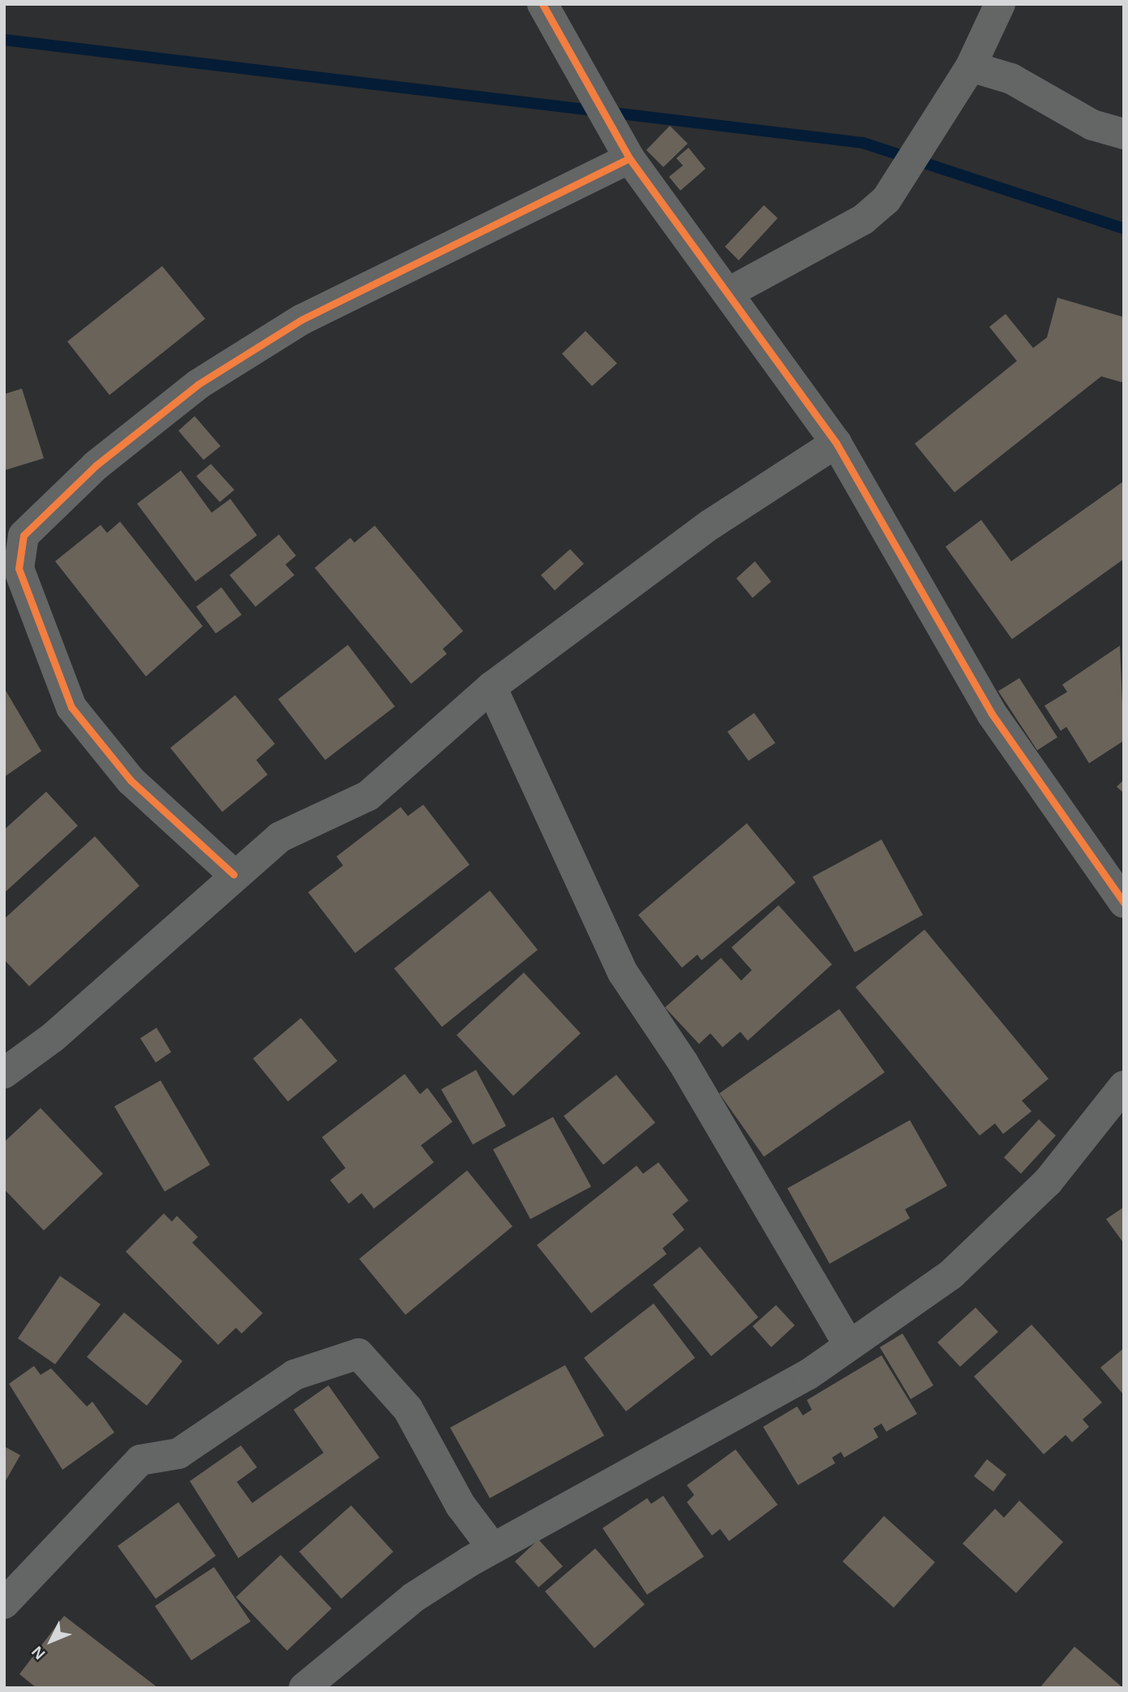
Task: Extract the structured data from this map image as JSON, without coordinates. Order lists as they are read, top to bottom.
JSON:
{
  "north": "bottom left"
}
